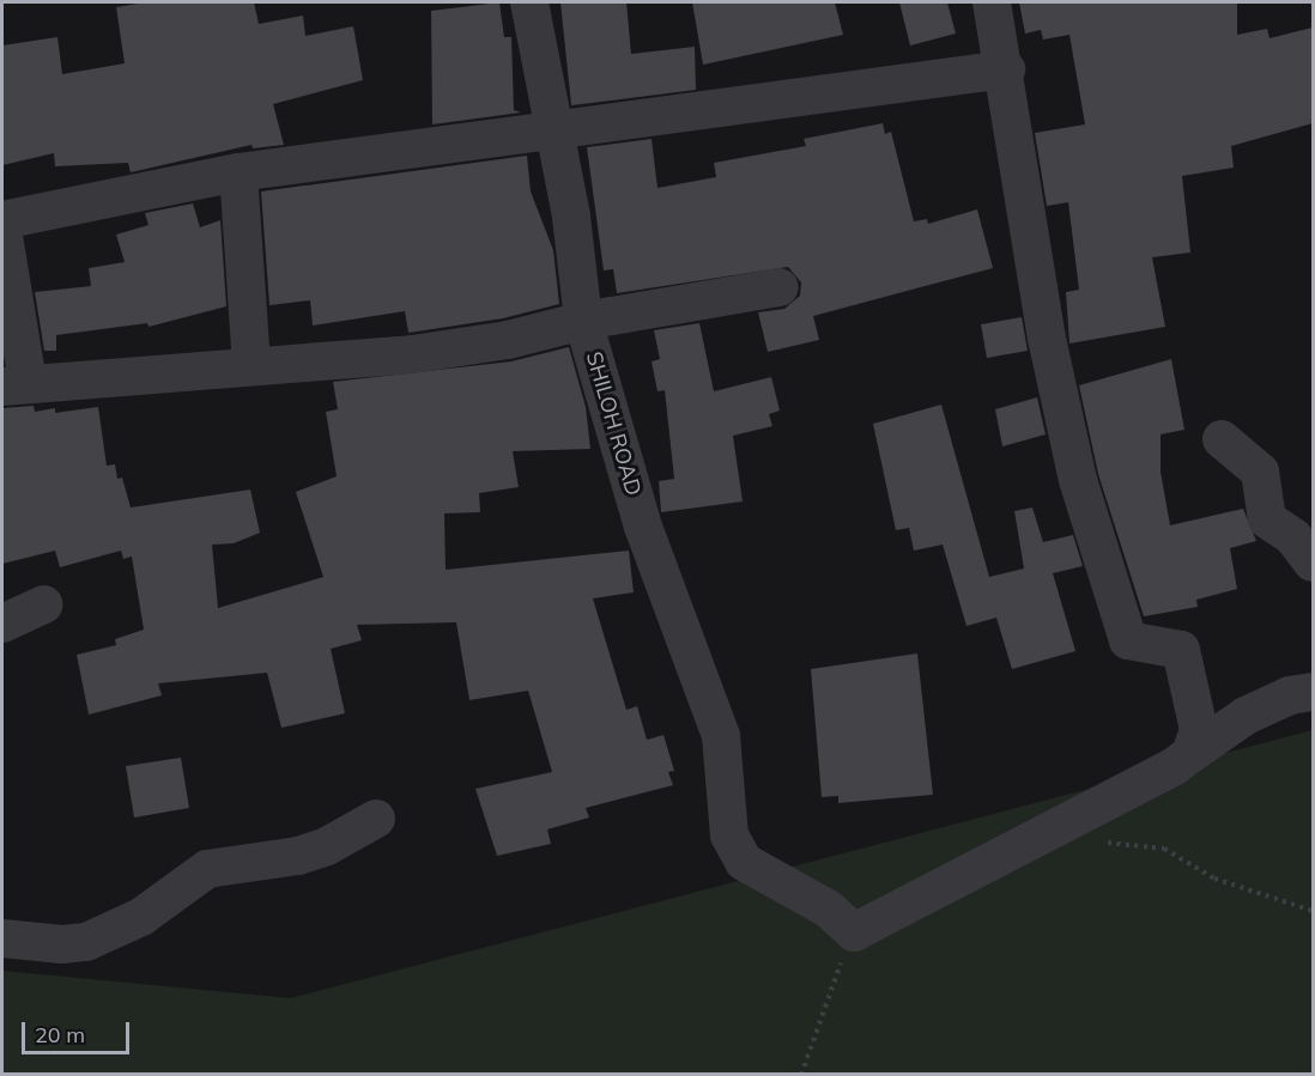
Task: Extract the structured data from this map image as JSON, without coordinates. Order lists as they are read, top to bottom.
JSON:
{
  "streets": {
    "street": ["SHILOH ROAD"]
  },
  "scale_bar": "20 m"
}
